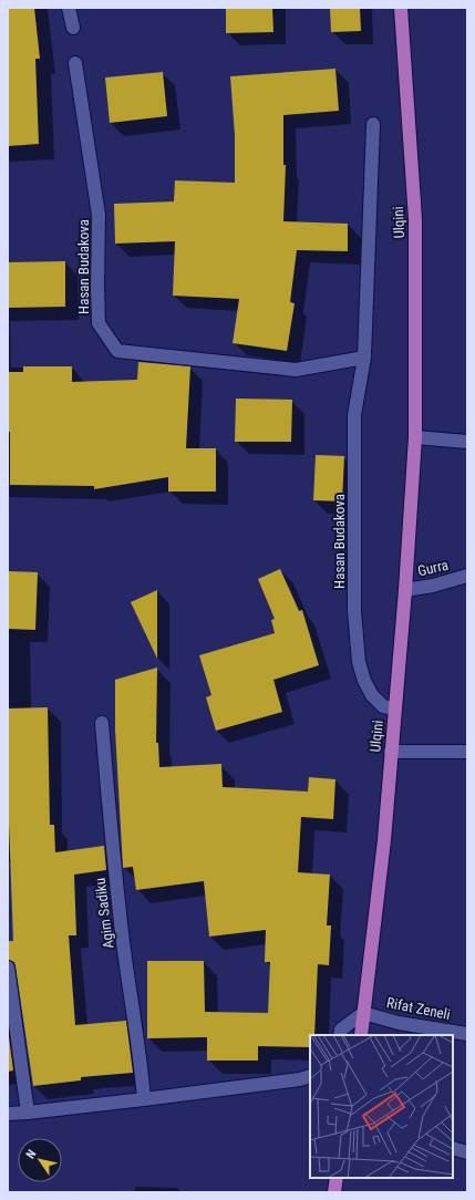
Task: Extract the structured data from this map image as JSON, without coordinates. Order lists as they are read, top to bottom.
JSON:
{
  "streets": {
    "main road": ["Ulqini"],
    "street": [
      "Hasan Budakova",
      "Gurra",
      "Agim Sadiku",
      "Rifat Zeneli"
    ]
  },
  "crossings": [
    ["Ulqini", "Hasan Budakova"],
    ["Ulqini", "Gurra"],
    ["Ulqini", "Rifat Zeneli"]
  ],
  "north": "top left"
}
